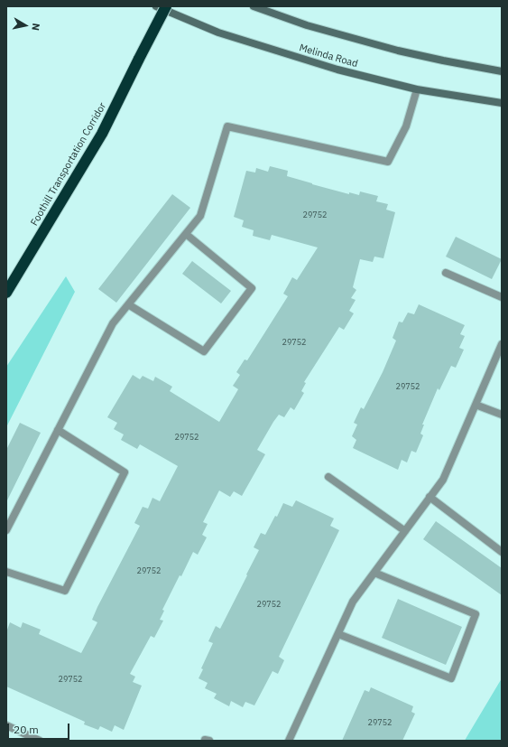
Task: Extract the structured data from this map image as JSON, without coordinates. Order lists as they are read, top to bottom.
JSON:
{
  "streets": {
    "highway": ["Foothill Transportation Corridor"],
    "main road": ["Melinda Road"]
  },
  "house_numbers": [
    "29752",
    "29752",
    "29752",
    "29752",
    "29752",
    "29752",
    "29752",
    "29752"
  ],
  "scale_bar": "20 m",
  "north": "right"
}
